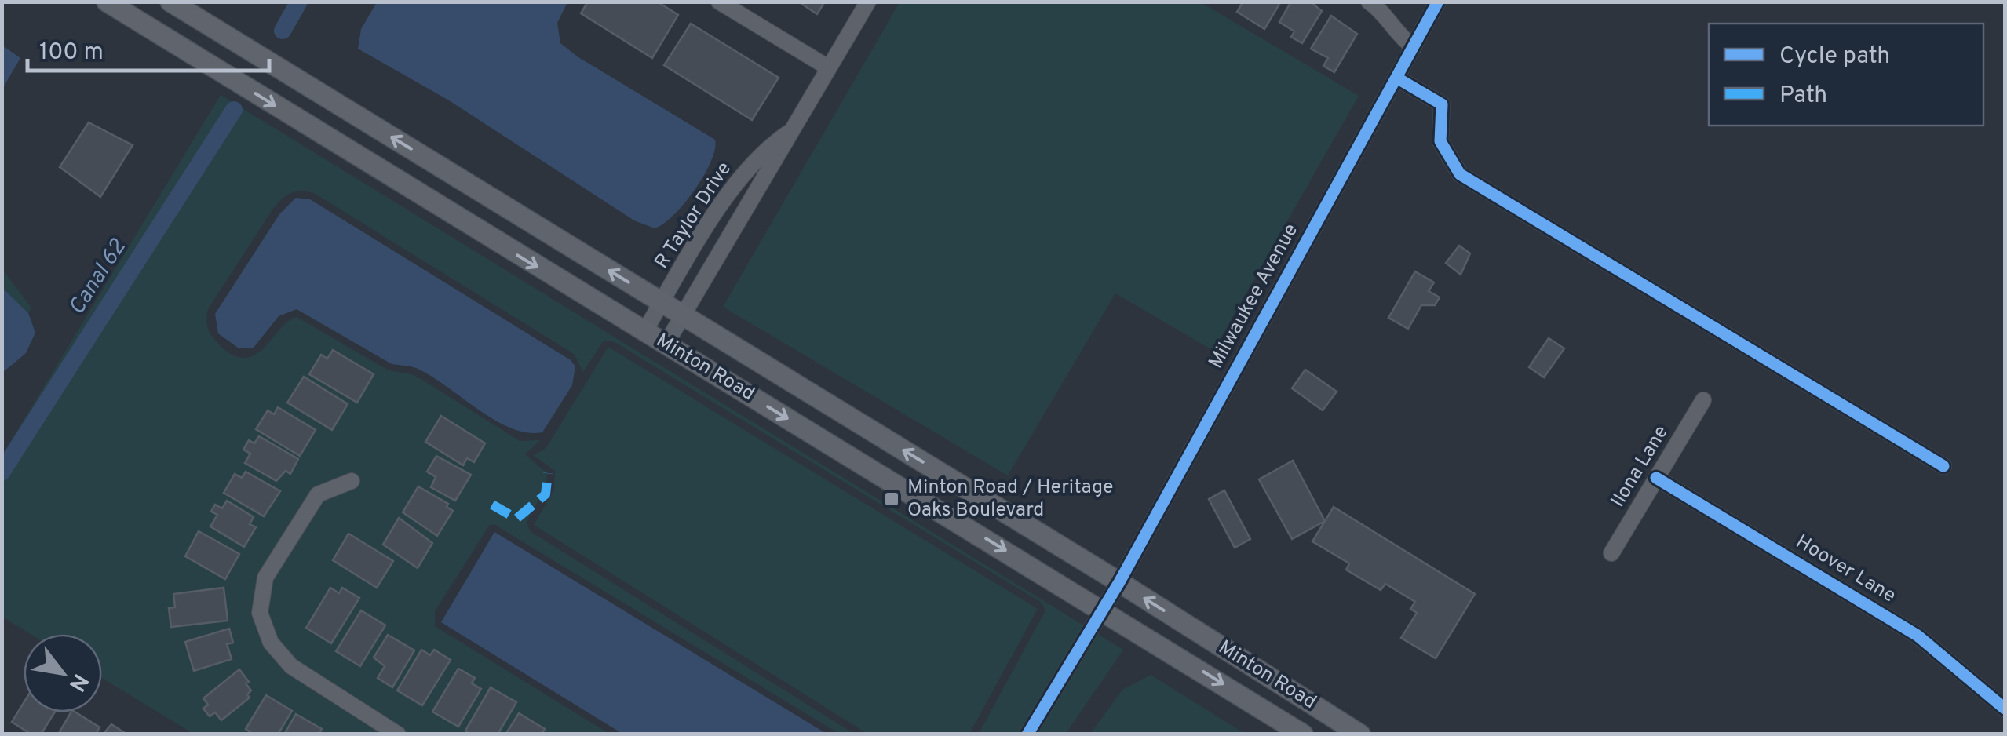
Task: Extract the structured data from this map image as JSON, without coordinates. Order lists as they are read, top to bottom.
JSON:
{
  "streets": {
    "main road": ["Minton Road"],
    "street": [
      "R Taylor Drive",
      "Milwaukee Avenue",
      "Ilona Lane",
      "Hoover Lane"
    ]
  },
  "crossings": [
    ["R Taylor Drive", "Minton Road"],
    ["Milwaukee Avenue", "Minton Road"],
    ["Ilona Lane", "Hoover Lane"]
  ],
  "water": ["Canal 62"],
  "places": {
    "transit": ["Minton Road / Heritage Oaks Boulevard"]
  },
  "legend": ["Cycle path", "Path"],
  "scale_bar": "100 m",
  "north": "bottom right"
}
